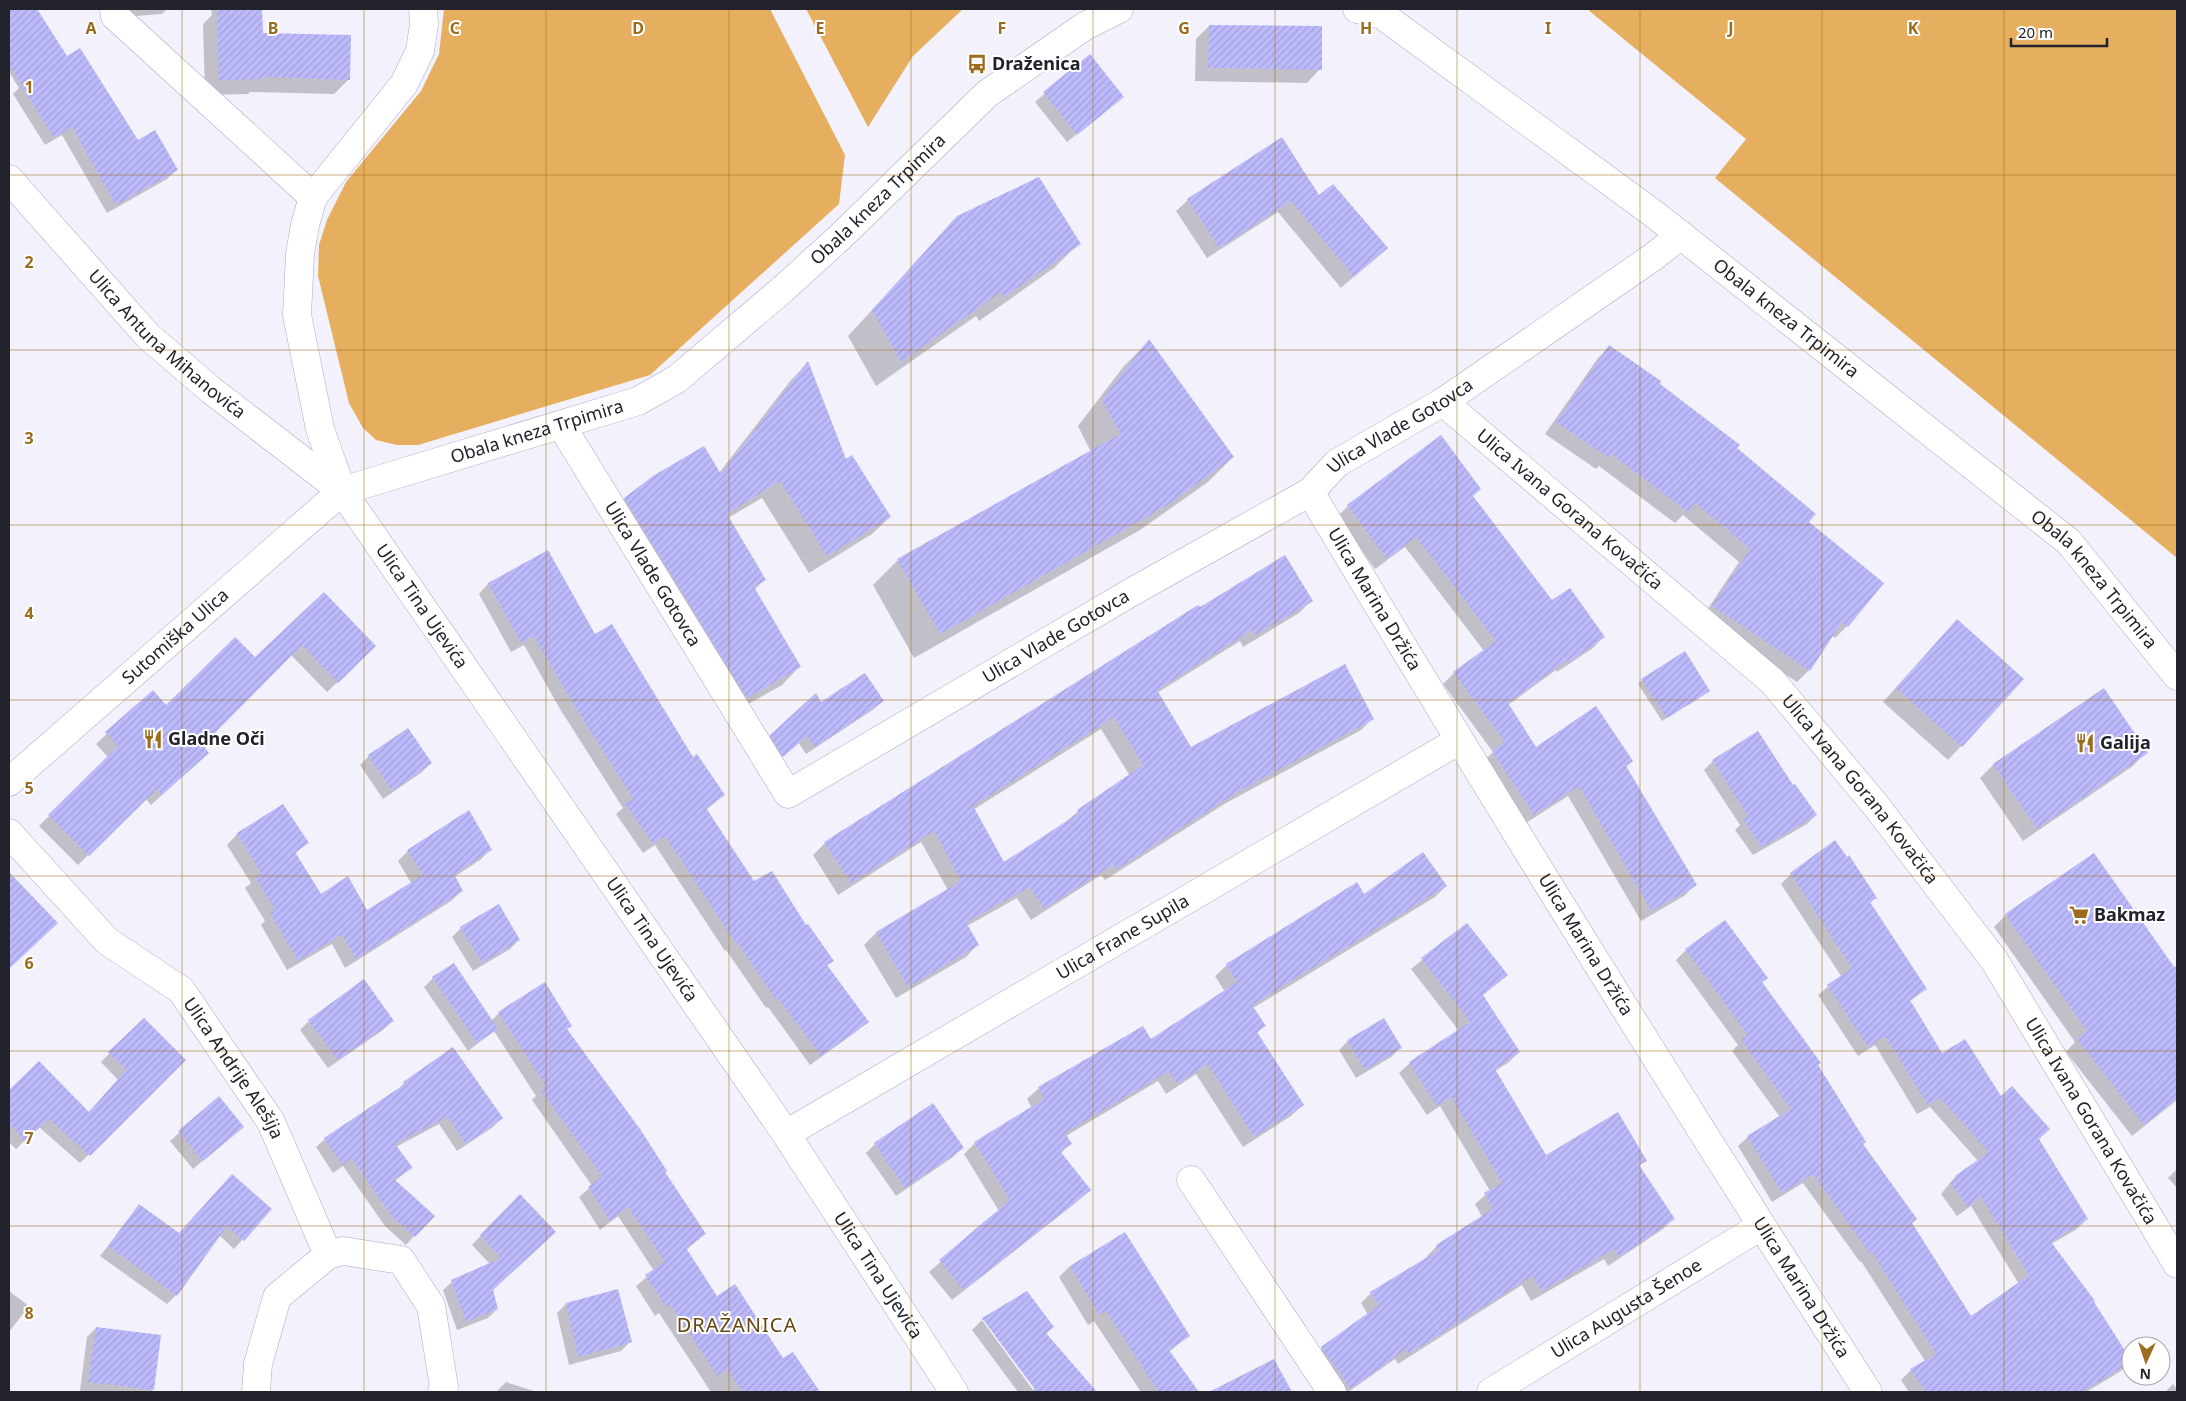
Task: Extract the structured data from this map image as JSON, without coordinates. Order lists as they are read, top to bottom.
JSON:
{
  "streets": {
    "street": [
      "Obala kneza Trpimira",
      "Ulica Antuna Mihanovića",
      "Ulica Vlade Gotovca",
      "Ulica Ivana Gorana Kovačića",
      "Ulica Marina Držića",
      "Ulica Tina Ujevića",
      "Sutomiška Ulica",
      "Ulica Frane Supila",
      "Ulica Andrije Alešija",
      "Ulica Augusta Šenoe"
    ]
  },
  "crossings": [
    ["Obala kneza Trpimira", "Ulica Antuna Mihanovića"],
    ["Obala kneza Trpimira", "Ulica Vlade Gotovca"],
    ["Obala kneza Trpimira", "Ulica Tina Ujevića"],
    ["Obala kneza Trpimira", "Sutomiška Ulica"],
    ["Ulica Antuna Mihanovića", "Ulica Tina Ujevića"],
    ["Ulica Antuna Mihanovića", "Sutomiška Ulica"],
    ["Ulica Vlade Gotovca", "Ulica Ivana Gorana Kovačića"],
    ["Ulica Vlade Gotovca", "Ulica Marina Držića"],
    ["Ulica Marina Držića", "Ulica Frane Supila"],
    ["Ulica Marina Držića", "Ulica Augusta Šenoe"],
    ["Ulica Tina Ujevića", "Sutomiška Ulica"],
    ["Ulica Tina Ujevića", "Ulica Frane Supila"]
  ],
  "districts": ["DRAŽANICA"],
  "places": {
    "bus stop": ["Draženica"],
    "restaurant": ["Gladne Oči", "Galija"],
    "supermarket": ["Bakmaz"]
  },
  "scale_bar": "20 m",
  "north": "bottom",
  "grid": {
    "columns": [
      "A",
      "B",
      "C",
      "D",
      "E",
      "F",
      "G",
      "H",
      "I",
      "J",
      "K"
    ],
    "rows": [
      "1",
      "2",
      "3",
      "4",
      "5",
      "6",
      "7",
      "8"
    ]
  }
}
